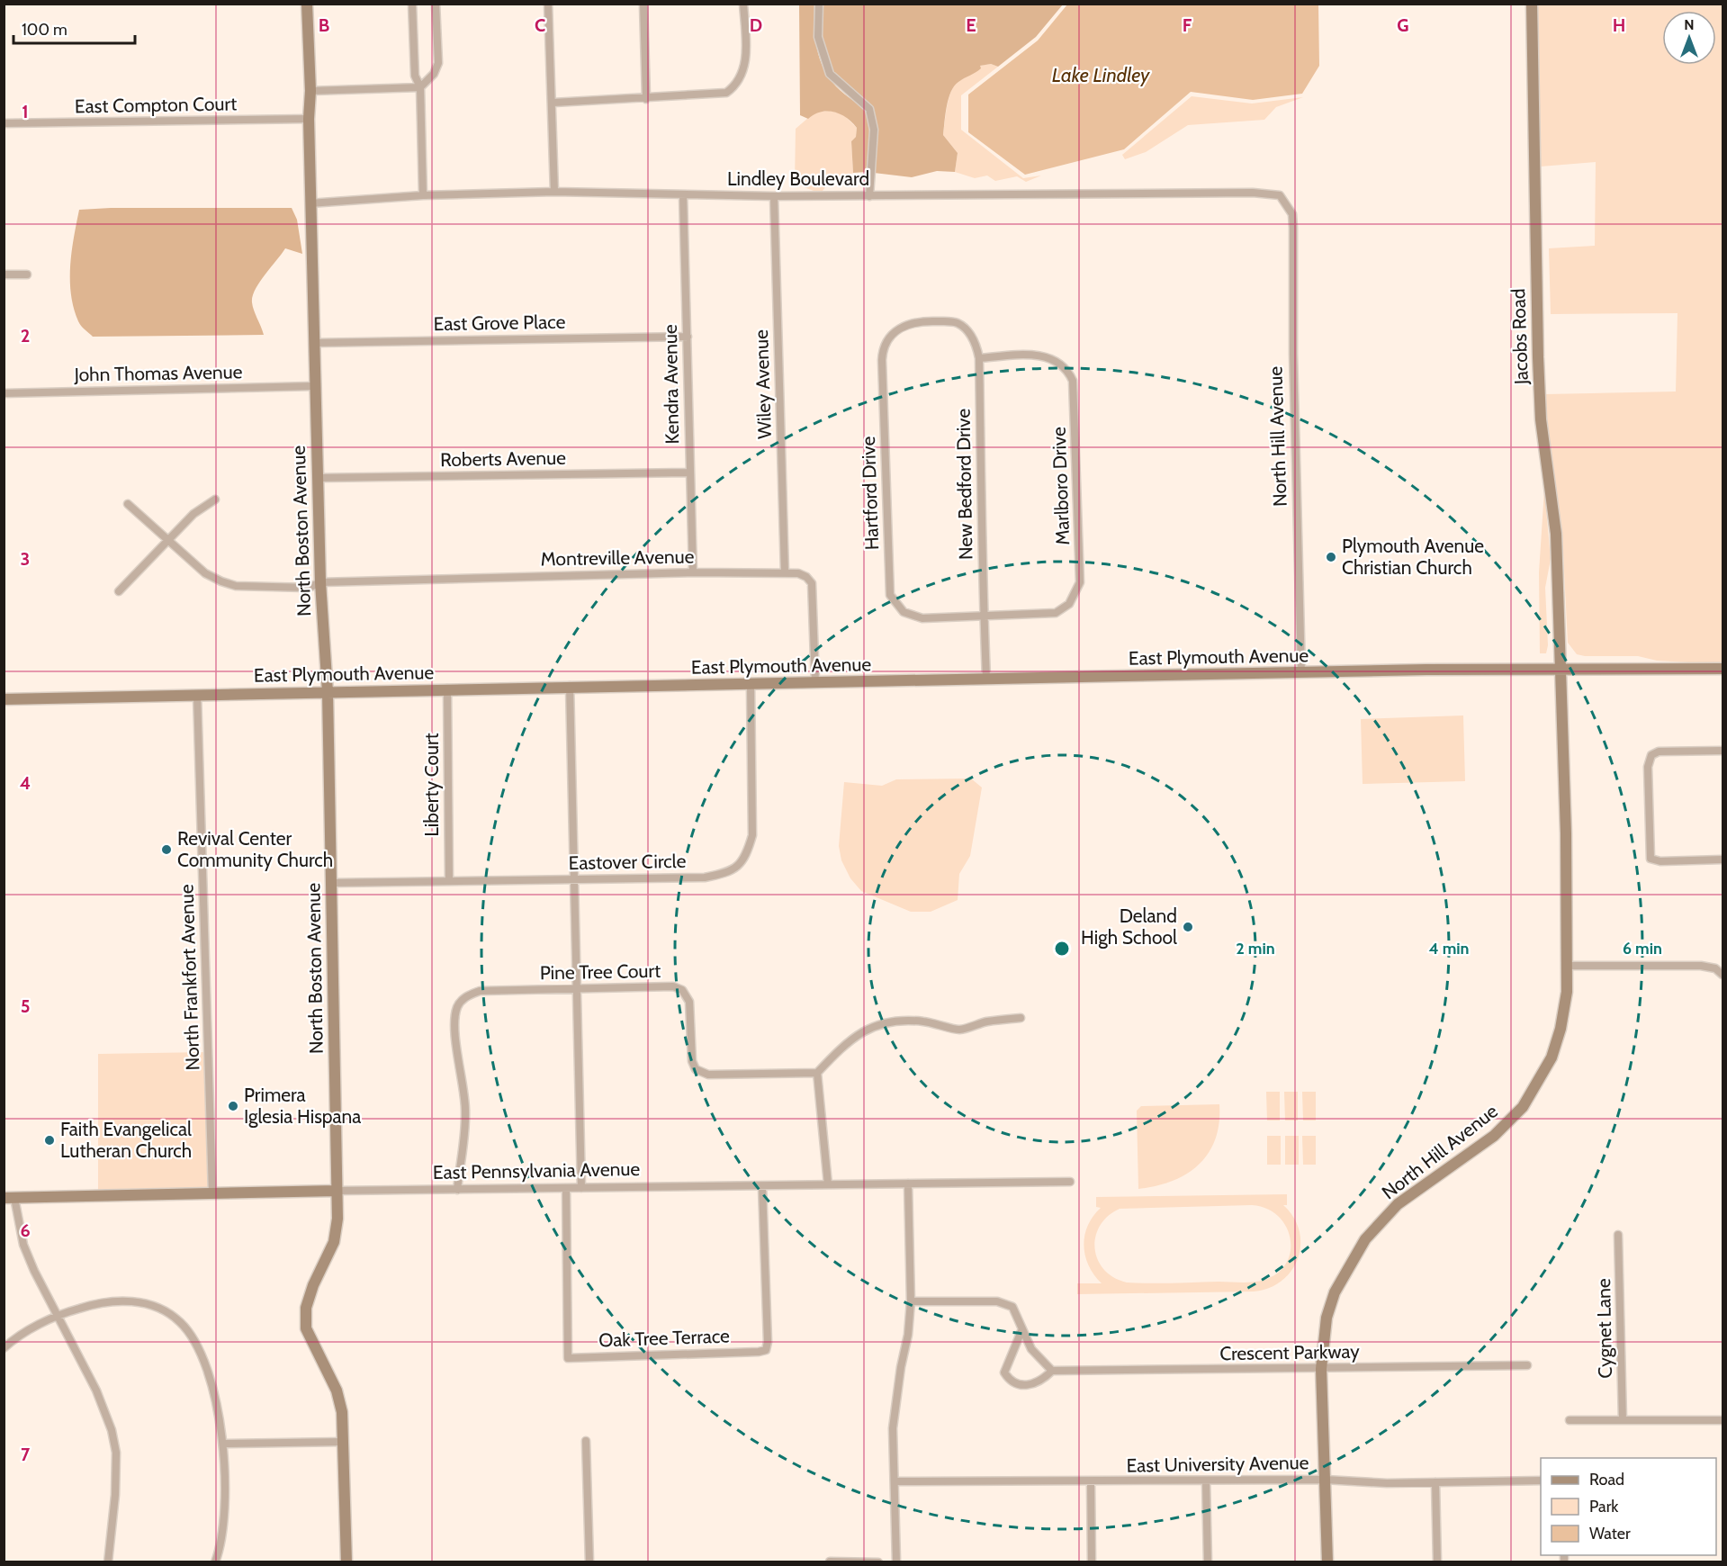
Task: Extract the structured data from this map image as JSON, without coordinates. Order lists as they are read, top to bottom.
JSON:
{
  "streets": {
    "street": [
      "East Compton Court",
      "Lindley Boulevard",
      "East Grove Place",
      "Jacobs Road",
      "John Thomas Avenue",
      "Kendra Avenue",
      "Wiley Avenue",
      "North Hill Avenue",
      "Roberts Avenue",
      "New Bedford Drive",
      "Marlboro Drive",
      "Hartford Drive",
      "North Boston Avenue",
      "Montreville Avenue",
      "East Plymouth Avenue",
      "Liberty Court",
      "Eastover Circle",
      "Pine Tree Court",
      "North Frankfort Avenue",
      "East Pennsylvania Avenue",
      "Cygnet Lane",
      "Oak Tree Terrace",
      "Crescent Parkway",
      "East University Avenue"
    ]
  },
  "crossings": [
    ["East Compton Court", "North Boston Avenue"],
    ["Lindley Boulevard", "Kendra Avenue"],
    ["Lindley Boulevard", "Wiley Avenue"],
    ["Lindley Boulevard", "North Hill Avenue"],
    ["Lindley Boulevard", "North Boston Avenue"],
    ["East Grove Place", "Kendra Avenue"],
    ["East Grove Place", "North Boston Avenue"],
    ["Jacobs Road", "North Hill Avenue"],
    ["Jacobs Road", "East Plymouth Avenue"],
    ["John Thomas Avenue", "North Boston Avenue"],
    ["Kendra Avenue", "Roberts Avenue"],
    ["Kendra Avenue", "Montreville Avenue"],
    ["Wiley Avenue", "Montreville Avenue"],
    ["North Hill Avenue", "East Plymouth Avenue"],
    ["North Hill Avenue", "Crescent Parkway"],
    ["North Hill Avenue", "East University Avenue"],
    ["Roberts Avenue", "North Boston Avenue"],
    ["New Bedford Drive", "Marlboro Drive"],
    ["New Bedford Drive", "Hartford Drive"],
    ["New Bedford Drive", "East Plymouth Avenue"],
    ["Marlboro Drive", "Hartford Drive"],
    ["North Boston Avenue", "Montreville Avenue"],
    ["North Boston Avenue", "East Plymouth Avenue"],
    ["North Boston Avenue", "Eastover Circle"],
    ["North Boston Avenue", "East Pennsylvania Avenue"],
    ["Montreville Avenue", "East Plymouth Avenue"],
    ["East Plymouth Avenue", "Liberty Court"],
    ["East Plymouth Avenue", "Eastover Circle"],
    ["East Plymouth Avenue", "North Frankfort Avenue"],
    ["Liberty Court", "Eastover Circle"],
    ["Pine Tree Court", "East Pennsylvania Avenue"],
    ["North Frankfort Avenue", "East Pennsylvania Avenue"],
    ["East Pennsylvania Avenue", "Oak Tree Terrace"]
  ],
  "water": ["Lake Lindley"],
  "places": [
    "Plymouth Avenue Christian Church",
    "Revival Center Community Church",
    "Deland High School",
    "Primera Iglesia Hispana",
    "Faith Evangelical Lutheran Church"
  ],
  "legend": ["Road", "Park", "Water"],
  "scale_bar": "100 m",
  "north": "top",
  "grid": {
    "columns": [
      "B",
      "C",
      "D",
      "E",
      "F",
      "G",
      "H"
    ],
    "rows": [
      "1",
      "2",
      "3",
      "4",
      "5",
      "6",
      "7"
    ]
  },
  "rings": ["2 min", "4 min", "6 min"]
}
